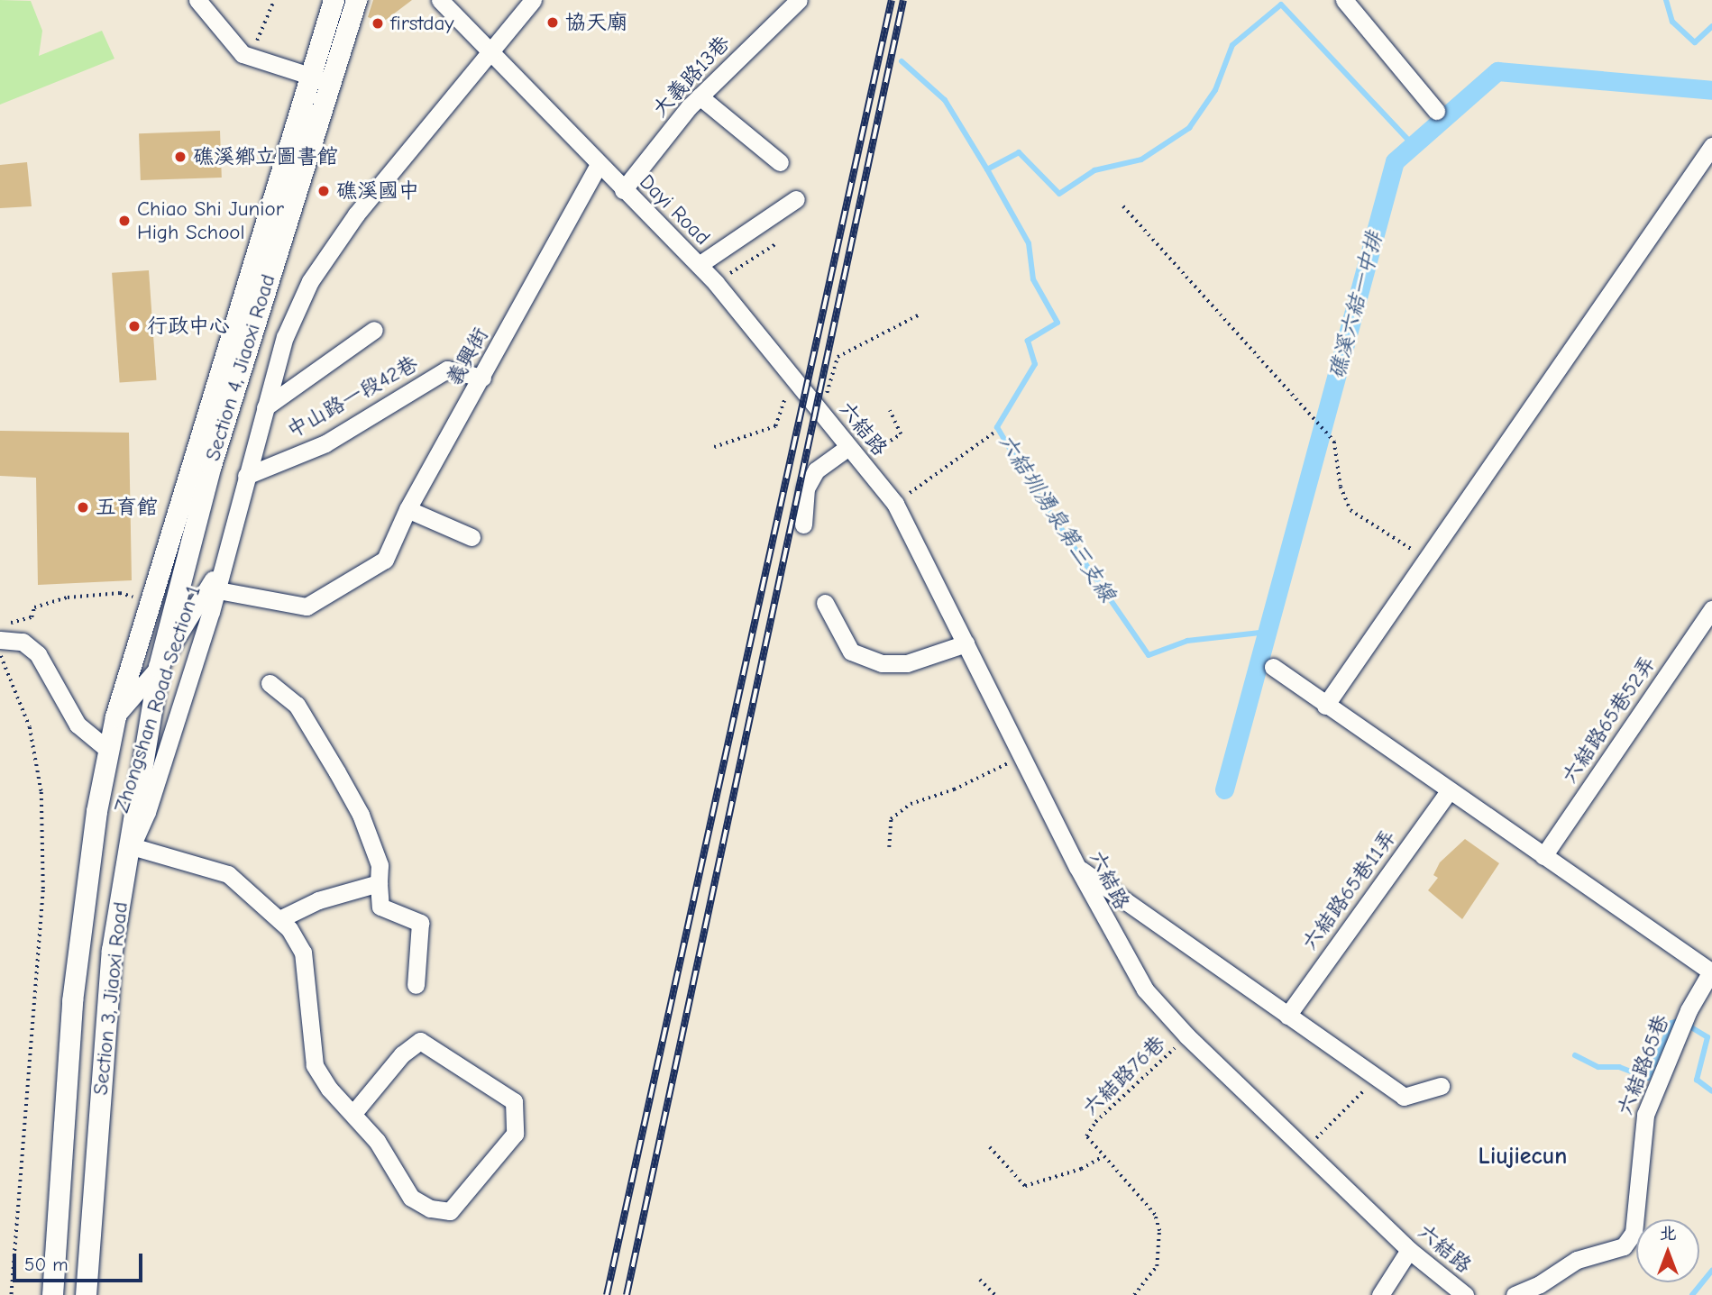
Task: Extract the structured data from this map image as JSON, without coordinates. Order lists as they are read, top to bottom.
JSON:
{
  "streets": {
    "main road": ["Section 4, Jiaoxi Road", "Section 3, Jiaoxi Road"],
    "street": [
      "大義路13巷",
      "Dayi Road",
      "義興街",
      "中山路一段42巷",
      "六結路",
      "Zhongshan Road Section 1",
      "六結路65巷52弄",
      "六結路65巷11弄",
      "六結路65巷"
    ],
    "path": ["六結路76巷"]
  },
  "crossings": [
    ["大義路13巷", "Dayi Road"],
    ["Dayi Road", "義興街"],
    ["Dayi Road", "六結路"],
    ["Dayi Road", "Zhongshan Road Section 1"],
    ["義興街", "中山路一段42巷"],
    ["義興街", "Zhongshan Road Section 1"],
    ["Section 4, Jiaoxi Road", "Zhongshan Road Section 1"],
    ["Section 4, Jiaoxi Road", "Section 3, Jiaoxi Road"],
    ["中山路一段42巷", "Zhongshan Road Section 1"],
    ["六結路", "六結路76巷"],
    ["Zhongshan Road Section 1", "Section 3, Jiaoxi Road"]
  ],
  "districts": ["Liujiecun"],
  "water": ["礁溪六結一中排", "六結圳湧泉第三支線"],
  "places": [
    "協天廟",
    "firstday",
    "礁溪鄉立圖書館",
    "礁溪國中",
    "Chiao Shi Junior High School",
    "行政中心",
    "五育館"
  ],
  "scale_bar": "50 m",
  "north": "top"
}
